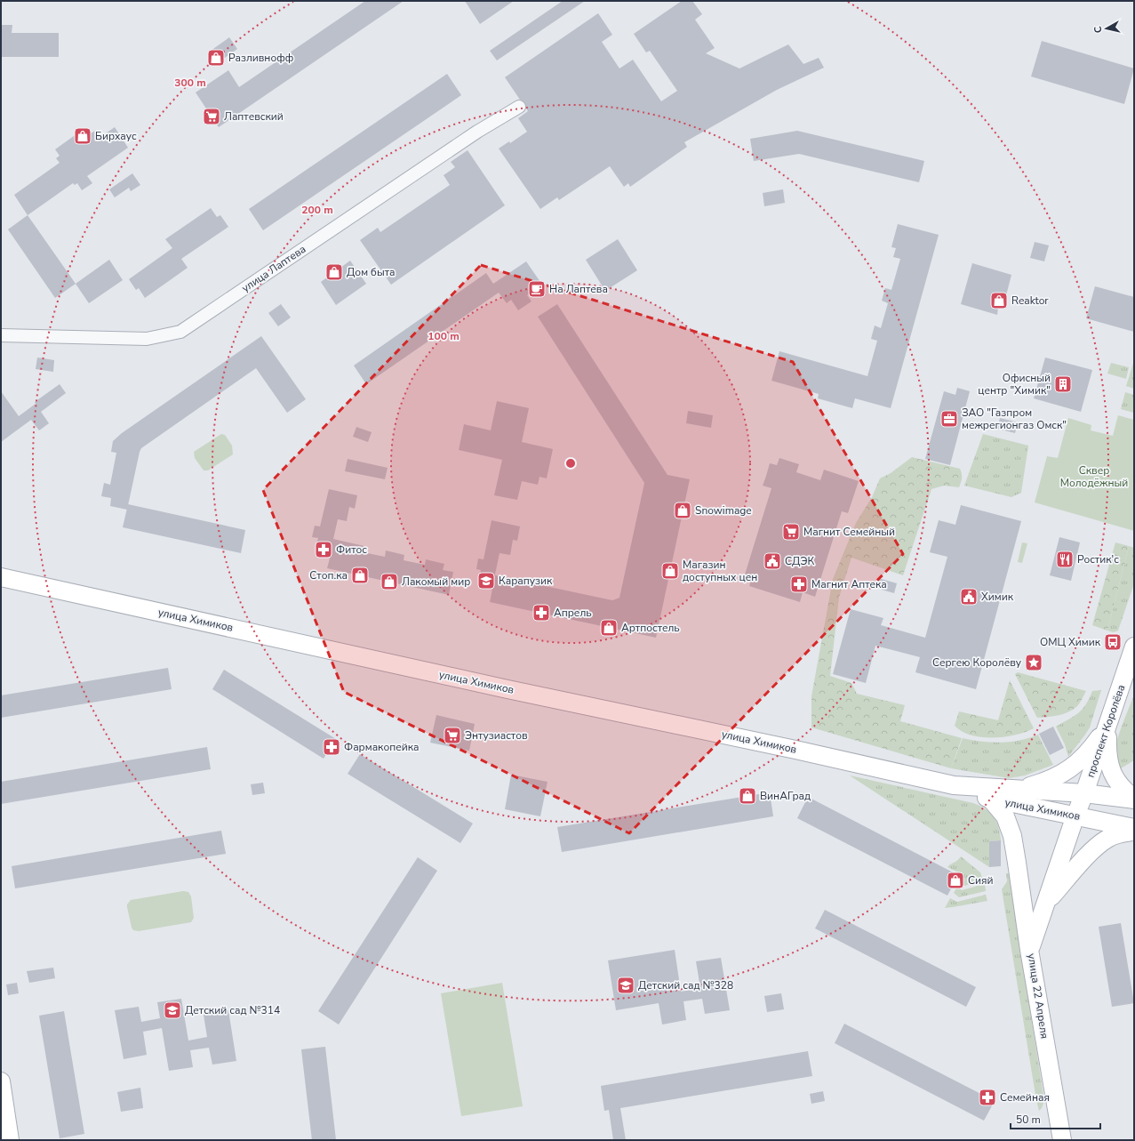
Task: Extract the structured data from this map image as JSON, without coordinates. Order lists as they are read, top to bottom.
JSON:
{
  "streets": {
    "main road": ["улица Химиков", "проспект Королёва", "улица 22 Апреля"],
    "street": ["улица Лаптева"]
  },
  "crossings": [
    ["улица Химиков", "проспект Королёва"],
    ["улица Химиков", "улица 22 Апреля"],
    ["проспект Королёва", "улица 22 Апреля"]
  ],
  "parks": ["Сквер Молодёжный"],
  "places": {
    "shop": [
      "Разливнофф",
      "Бирхаус",
      "Дом быта",
      "Reaktor",
      "Snowimage",
      "Магазин доступных цен",
      "Стоп.ка",
      "Лакомый мир",
      "Артпостель",
      "ВинАГрад",
      "Сияй"
    ],
    "supermarket": ["Лаптевский", "Магнит Семейный", "Энтузиастов"],
    "cafe": ["На Лаптева"],
    "building": ["Офисный центр \"Химик\""],
    "office": ["ЗАО \"Газпром межрегионгаз Омск\""],
    "pharmacy": [
      "Фитос",
      "Магнит Аптека",
      "Апрель",
      "Фармакопейка",
      "Семейная"
    ],
    "restaurant": ["Ростик'с"],
    "public building": ["СДЭК", "Химик"],
    "school or university": ["Карапузик", "Детский сад №328", "Детский сад №314"],
    "bus stop": ["ОМЦ Химик"],
    "place": ["Сергею Королёву"]
  },
  "scale_bar": "50 m",
  "north": "left",
  "rings": ["300 m", "200 m", "100 m"]
}
